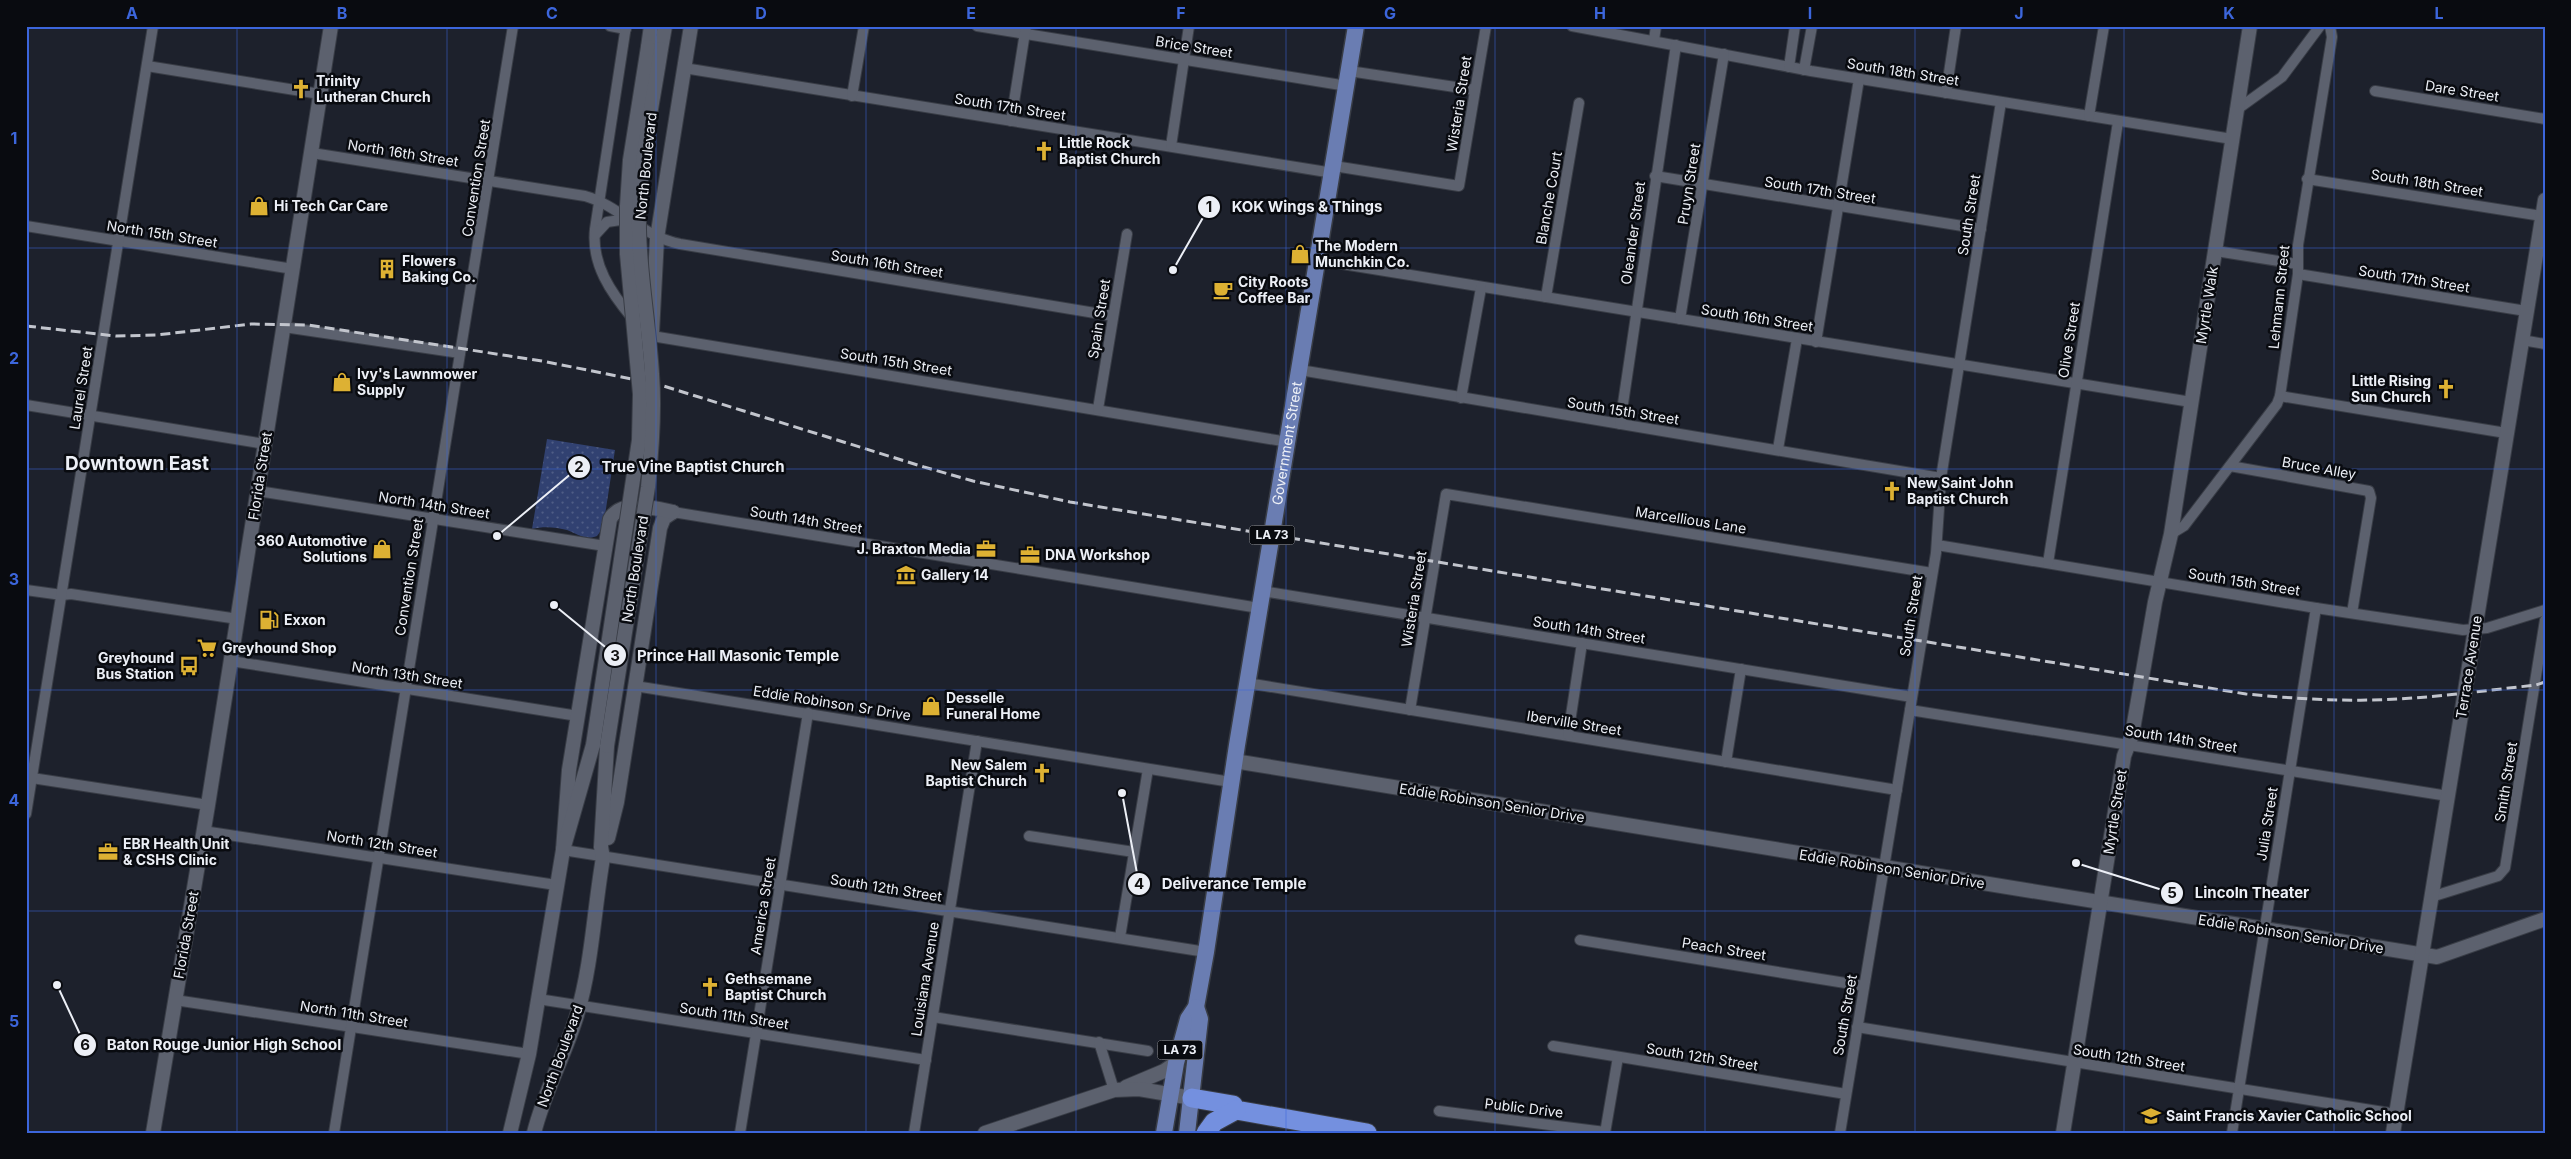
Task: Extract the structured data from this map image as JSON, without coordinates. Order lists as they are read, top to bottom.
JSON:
{
  "streets": {
    "main road": ["Government Street", "LA 73"],
    "street": [
      "Brice Street",
      "South 18th Street",
      "Dare Street",
      "Wisteria Street",
      "South 17th Street",
      "North 16th Street",
      "North Boulevard",
      "Convention Street",
      "Pruyn Street",
      "Blanche Court",
      "South Street",
      "Oleander Street",
      "North 15th Street",
      "South 16th Street",
      "Lehmann Street",
      "Myrtle Walk",
      "Spain Street",
      "Olive Street",
      "South 15th Street",
      "Laurel Street",
      "Bruce Alley",
      "Florida Street",
      "North 14th Street",
      "South 14th Street",
      "Marcellious Lane",
      "Terrace Avenue",
      "North 13th Street",
      "Eddie Robinson Sr Drive",
      "Iberville Street",
      "Smith Street",
      "Eddie Robinson Senior Drive",
      "Myrtle Street",
      "Julia Street",
      "North 12th Street",
      "South 12th Street",
      "America Street",
      "Peach Street",
      "Louisiana Avenue",
      "North 11th Street",
      "South 11th Street",
      "Public Drive"
    ]
  },
  "crossings": [
    ["Brice Street", "Wisteria Street"],
    ["Brice Street", "Government Street"],
    ["South 18th Street", "Pruyn Street"],
    ["South 18th Street", "South Street"],
    ["South 18th Street", "Oleander Street"],
    ["South 18th Street", "Lehmann Street"],
    ["South 18th Street", "Myrtle Walk"],
    ["South 18th Street", "Olive Street"],
    ["South 18th Street", "Terrace Avenue"],
    ["Wisteria Street", "South 17th Street"],
    ["Wisteria Street", "South 14th Street"],
    ["Wisteria Street", "Marcellious Lane"],
    ["Wisteria Street", "Iberville Street"],
    ["South 17th Street", "North Boulevard"],
    ["South 17th Street", "Pruyn Street"],
    ["South 17th Street", "South Street"],
    ["South 17th Street", "Oleander Street"],
    ["South 17th Street", "Lehmann Street"],
    ["South 17th Street", "Myrtle Walk"],
    ["South 17th Street", "Government Street"],
    ["South 17th Street", "Terrace Avenue"],
    ["North 16th Street", "North Boulevard"],
    ["North 16th Street", "Convention Street"],
    ["North 16th Street", "South 16th Street"],
    ["North 16th Street", "Florida Street"],
    ["North Boulevard", "South 16th Street"],
    ["North Boulevard", "South 15th Street"],
    ["North Boulevard", "North 12th Street"],
    ["North Boulevard", "South 12th Street"],
    ["North Boulevard", "North 11th Street"],
    ["North Boulevard", "South 11th Street"],
    ["Convention Street", "North 14th Street"],
    ["Convention Street", "North 13th Street"],
    ["Convention Street", "North 12th Street"],
    ["Convention Street", "North 11th Street"],
    ["Pruyn Street", "South 16th Street"],
    ["Blanche Court", "South 16th Street"],
    ["South Street", "South 16th Street"],
    ["South Street", "South 15th Street"],
    ["South Street", "South 14th Street"],
    ["South Street", "Marcellious Lane"],
    ["South Street", "Iberville Street"],
    ["South Street", "Eddie Robinson Senior Drive"],
    ["South Street", "South 12th Street"],
    ["South Street", "Peach Street"],
    ["Oleander Street", "South 16th Street"],
    ["Oleander Street", "South 15th Street"],
    ["North 15th Street", "Laurel Street"],
    ["North 15th Street", "Florida Street"],
    ["South 16th Street", "Myrtle Walk"],
    ["South 16th Street", "Spain Street"],
    ["South 16th Street", "Olive Street"],
    ["South 16th Street", "Government Street"],
    ["Lehmann Street", "Myrtle Walk"],
    ["Lehmann Street", "Bruce Alley"],
    ["Myrtle Walk", "South 15th Street"],
    ["Myrtle Walk", "Myrtle Street"],
    ["Spain Street", "South 15th Street"],
    ["Olive Street", "South 15th Street"],
    ["South 15th Street", "Government Street"],
    ["South 15th Street", "Bruce Alley"],
    ["South 15th Street", "Terrace Avenue"],
    ["South 15th Street", "Myrtle Street"],
    ["South 15th Street", "Julia Street"],
    ["Government Street", "South 14th Street"],
    ["Government Street", "Eddie Robinson Sr Drive"],
    ["Government Street", "Iberville Street"],
    ["Government Street", "Eddie Robinson Senior Drive"],
    ["Government Street", "South 12th Street"],
    ["Florida Street", "North 14th Street"],
    ["Florida Street", "North 13th Street"],
    ["Florida Street", "North 12th Street"],
    ["Florida Street", "North 11th Street"],
    ["South 14th Street", "Terrace Avenue"],
    ["South 14th Street", "Myrtle Street"],
    ["South 14th Street", "Julia Street"],
    ["Terrace Avenue", "Smith Street"],
    ["Terrace Avenue", "Eddie Robinson Senior Drive"],
    ["Terrace Avenue", "South 12th Street"],
    ["Eddie Robinson Sr Drive", "America Street"],
    ["Eddie Robinson Sr Drive", "Louisiana Avenue"],
    ["Eddie Robinson Senior Drive", "Myrtle Street"],
    ["Eddie Robinson Senior Drive", "Julia Street"],
    ["Myrtle Street", "South 12th Street"],
    ["Julia Street", "South 12th Street"],
    ["South 12th Street", "America Street"],
    ["South 12th Street", "Louisiana Avenue"],
    ["America Street", "South 11th Street"],
    ["Louisiana Avenue", "South 11th Street"]
  ],
  "districts": ["Downtown East"],
  "places": {
    "church": [
      "Trinity Lutheran Church",
      "Little Rock Baptist Church",
      "Little Rising Sun Church",
      "New Saint John Baptist Church",
      "New Salem Baptist Church",
      "Gethsemane Baptist Church"
    ],
    "shop": [
      "Hi Tech Car Care",
      "The Modern Munchkin Co.",
      "Ivy's Lawnmower Supply",
      "360 Automotive Solutions",
      "Desselle Funeral Home"
    ],
    "building": ["Flowers Baking Co."],
    "other": [
      "KOK Wings & Things",
      "True Vine Baptist Church",
      "Prince Hall Masonic Temple",
      "Deliverance Temple",
      "Lincoln Theater",
      "Baton Rouge Junior High School"
    ],
    "cafe": ["City Roots Coffee Bar"],
    "office": ["J. Braxton Media", "DNA Workshop", "EBR Health Unit & CSHS Clinic"],
    "museum": ["Gallery 14"],
    "fuel station": ["Exxon"],
    "supermarket": ["Greyhound Shop"],
    "bus stop": ["Greyhound Bus Station"],
    "school or university": ["Saint Francis Xavier Catholic School"]
  },
  "grid": {
    "columns": [
      "A",
      "B",
      "C",
      "D",
      "E",
      "F",
      "G",
      "H",
      "I",
      "J",
      "K",
      "L"
    ],
    "rows": [
      "1",
      "2",
      "3",
      "4",
      "5"
    ]
  }
}
